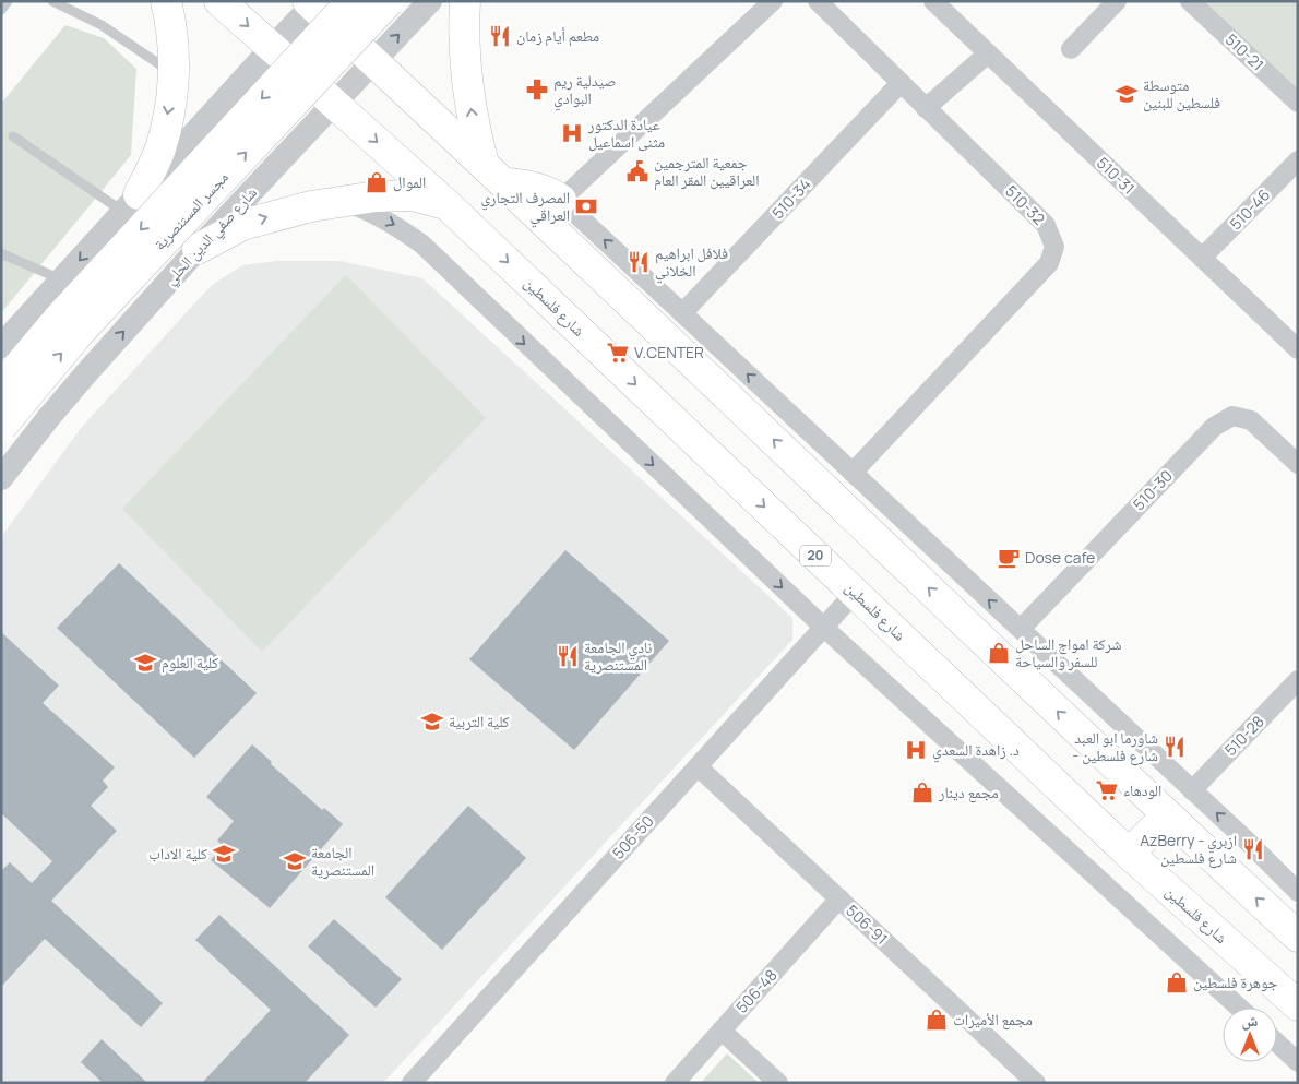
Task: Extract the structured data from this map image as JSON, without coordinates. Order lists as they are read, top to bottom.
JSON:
{
  "streets": {
    "main road": ["مجسر المستنصرية", "شارع فلسطين", "20"],
    "street": [
      "510-21",
      "510-31",
      "510-34",
      "510-32",
      "510-46",
      "شارع صفي الدين الحلي",
      "510-30",
      "510-28",
      "506-50",
      "506-91",
      "506-48"
    ]
  },
  "crossings": [
    ["510-31", "510-46"],
    ["510-34", "510-32"],
    ["شارع صفي الدين الحلي", "شارع فلسطين"],
    ["شارع فلسطين", "506-50"],
    ["506-50", "506-91"],
    ["506-91", "506-48"]
  ],
  "places": {
    "restaurant": [
      "مطعم أيام زمان",
      "فلافل ابراهيم الخلاني",
      "نادي الجامعة المستنصرية",
      "شاورما ابو العبد - شارع فلسطين",
      "AzBerry - ازبري شارع فلسطين"
    ],
    "pharmacy": ["صيدلية ريم البوادي"],
    "school or university": [
      "متوسطة فلسطين للبنين",
      "كلية العلوم",
      "كلية التربية",
      "كلية الاداب",
      "الجامعة المستنصرية"
    ],
    "hospital": ["عيادة الدكتور مثنى اسماعيل", "د. زاهدة السعدي"],
    "public building": ["جمعية المترجمين العراقيين المقر العام"],
    "shop": [
      "الموال",
      "شركة امواج الساحل للسفر والسياحة",
      "مجمع دينار",
      "جوهرة فلسطين",
      "مجمع الأميرات"
    ],
    "bank": ["المصرف التجاري العراقي"],
    "supermarket": ["V.CENTER", "الودهاء"],
    "cafe": ["Dose cafe"]
  },
  "north": "top"
}
